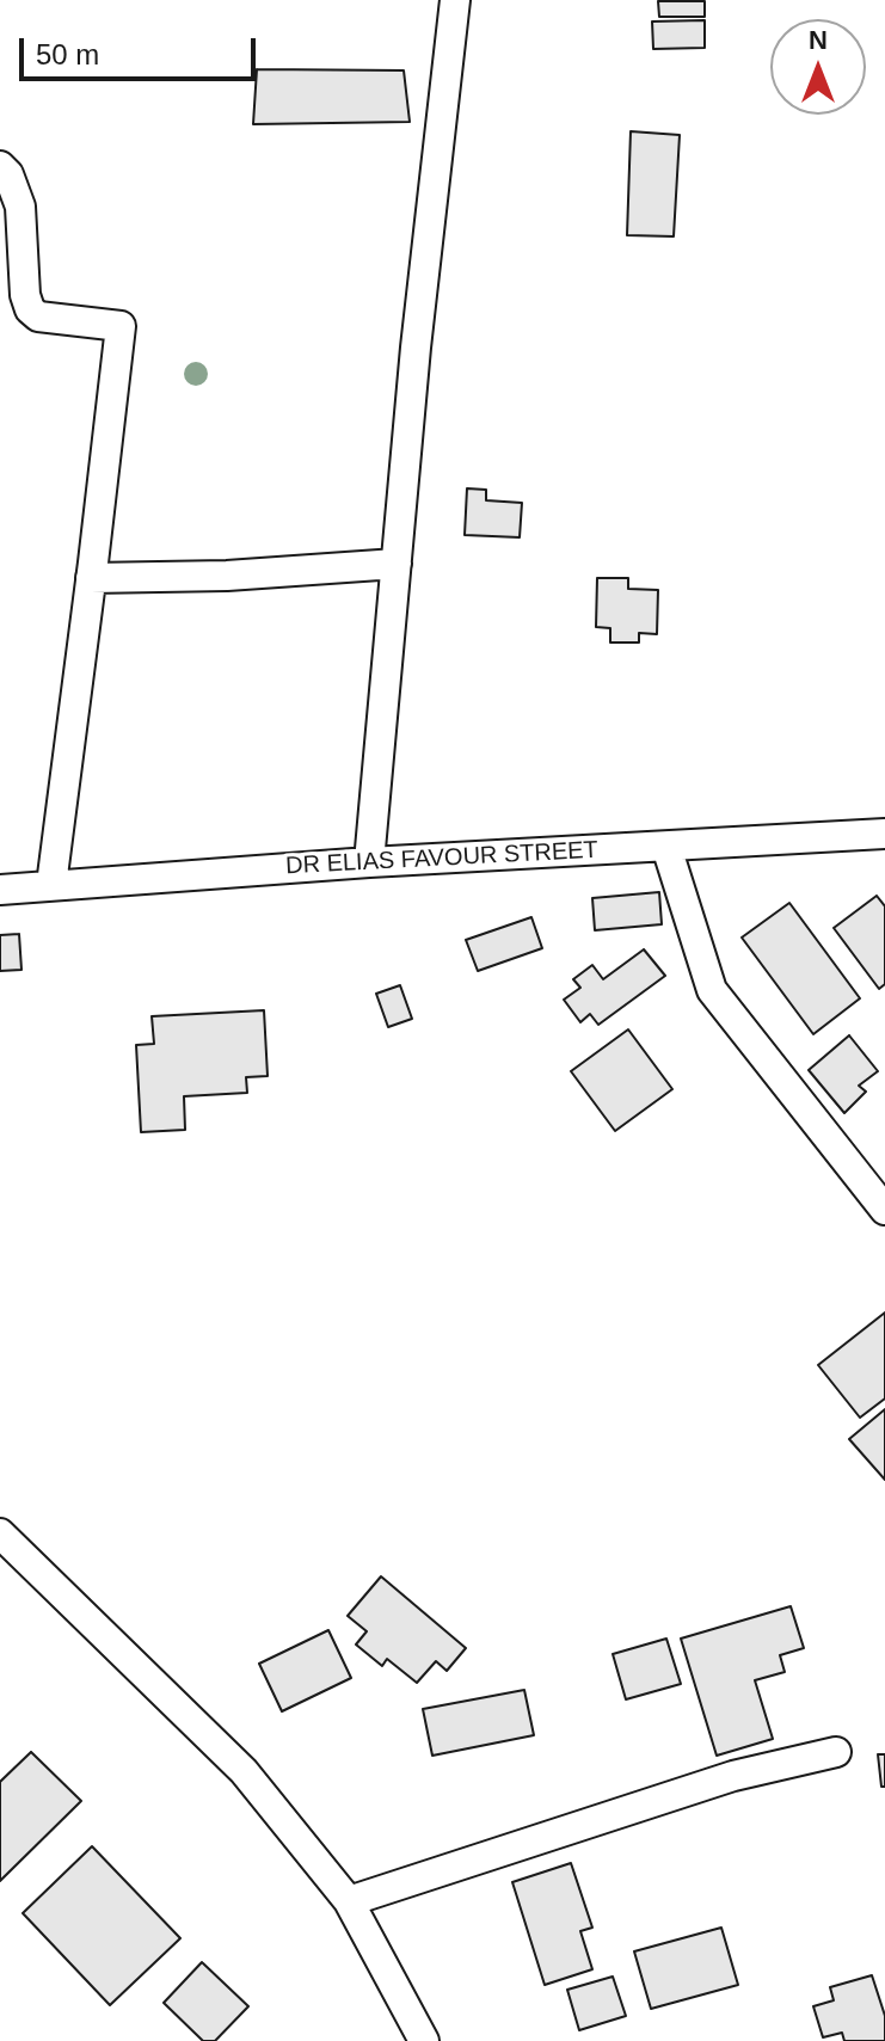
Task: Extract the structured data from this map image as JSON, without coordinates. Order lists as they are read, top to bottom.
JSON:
{
  "streets": {
    "street": ["DR ELIAS FAVOUR STREET"]
  },
  "scale_bar": "50 m",
  "north": "top"
}
